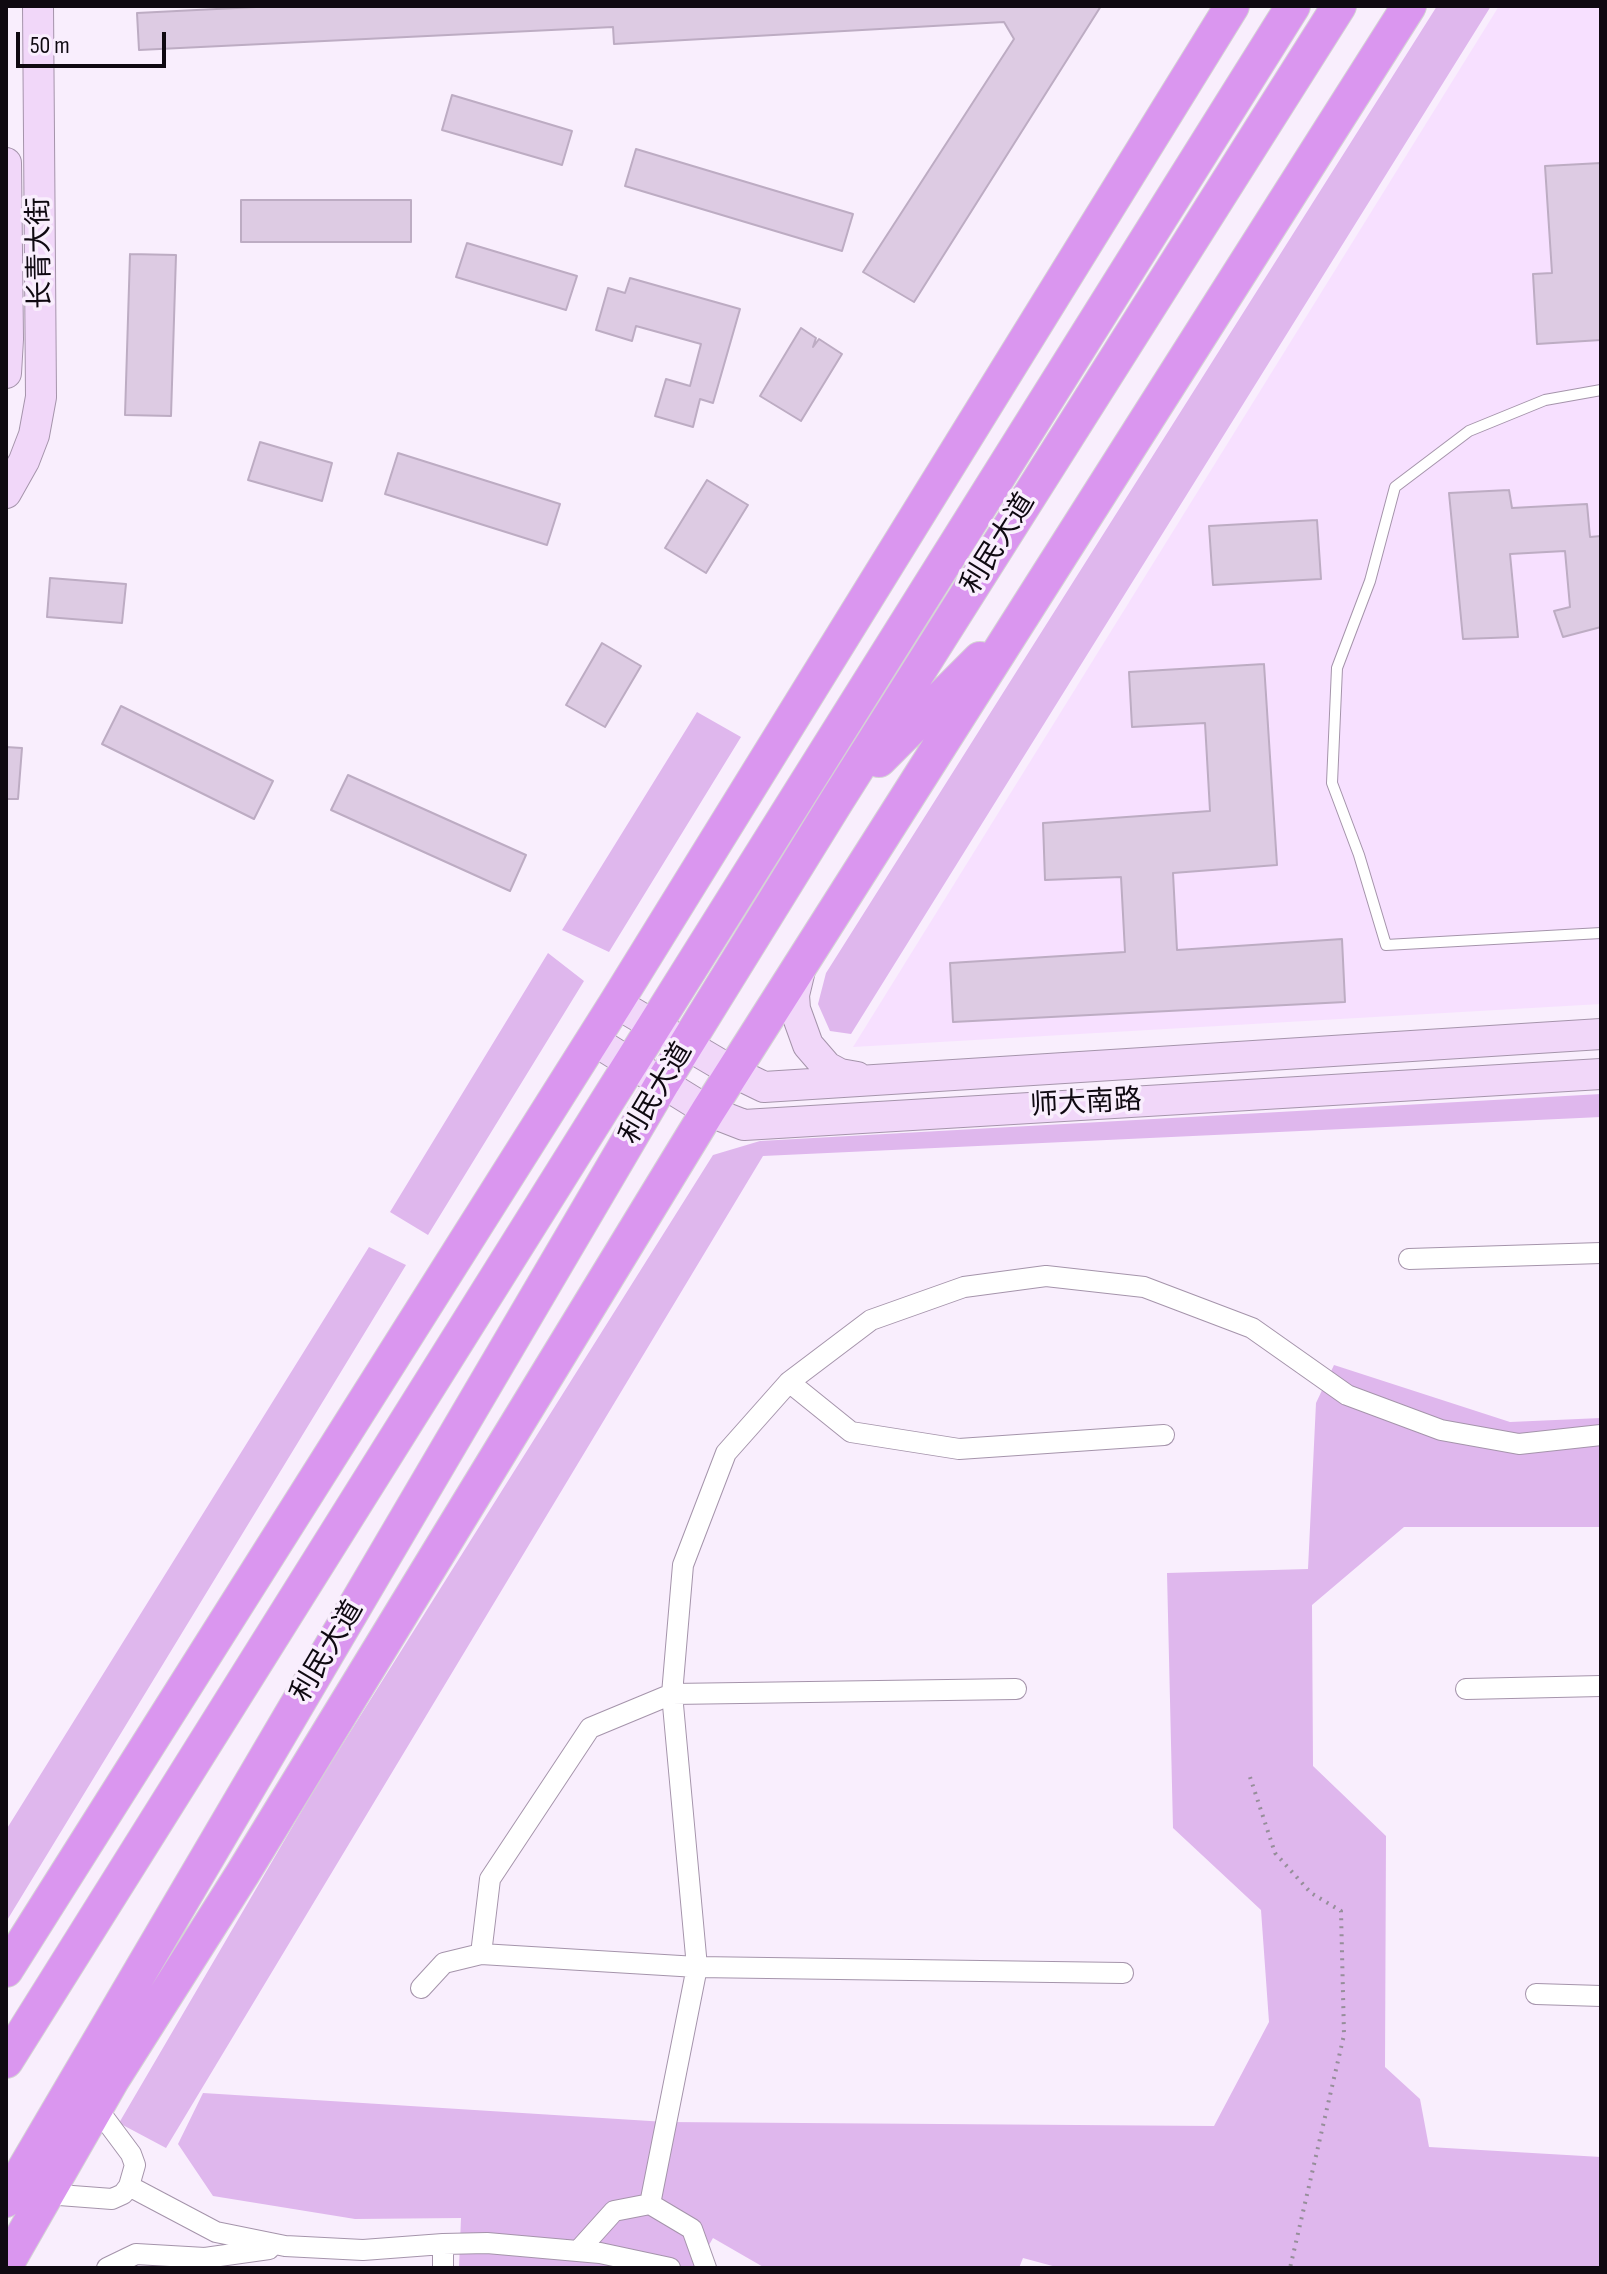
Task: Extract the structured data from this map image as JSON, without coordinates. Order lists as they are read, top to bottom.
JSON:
{
  "streets": {
    "highway": ["利民大道"],
    "main road": ["长青大街", "师大南路"]
  },
  "crossings": [
    ["利民大道", "师大南路"]
  ],
  "scale_bar": "50 m"
}
